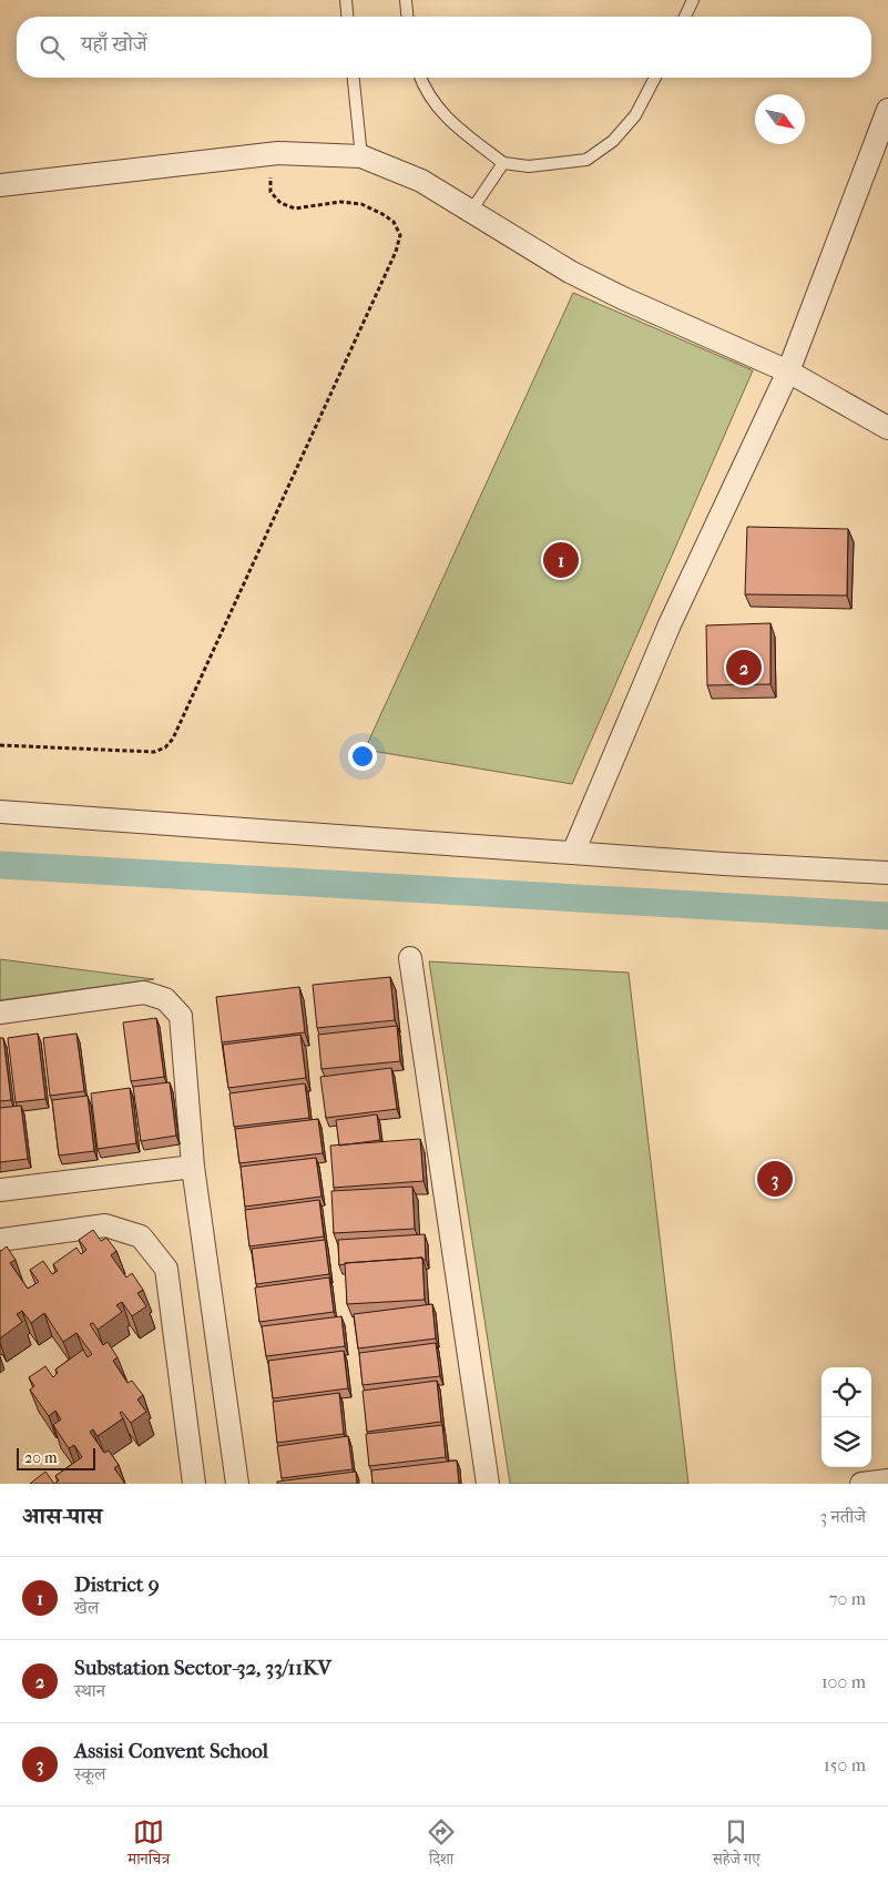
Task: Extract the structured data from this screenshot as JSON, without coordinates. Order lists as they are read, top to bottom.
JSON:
{
  "scale_bar": "20 m",
  "north": "bottom right",
  "page": {
    "search": "यहाँ खोजें",
    "pins": ["1", "2", "3"],
    "scale": "20 m",
    "heading": ["आस-पास", "3 नतीजे"],
    "list": [
      {
        "mark": "1",
        "name": "District 9",
        "note": "खेल",
        "value": "70 m"
      },
      {
        "mark": "2",
        "name": "Substation Sector-32, 33/11KV",
        "note": "स्थान",
        "value": "100 m"
      },
      {
        "mark": "3",
        "name": "Assisi Convent School",
        "note": "स्कूल",
        "value": "150 m"
      }
    ],
    "nav": ["मानचित्र", "दिशा", "सहेजे गए"]
  }
}
